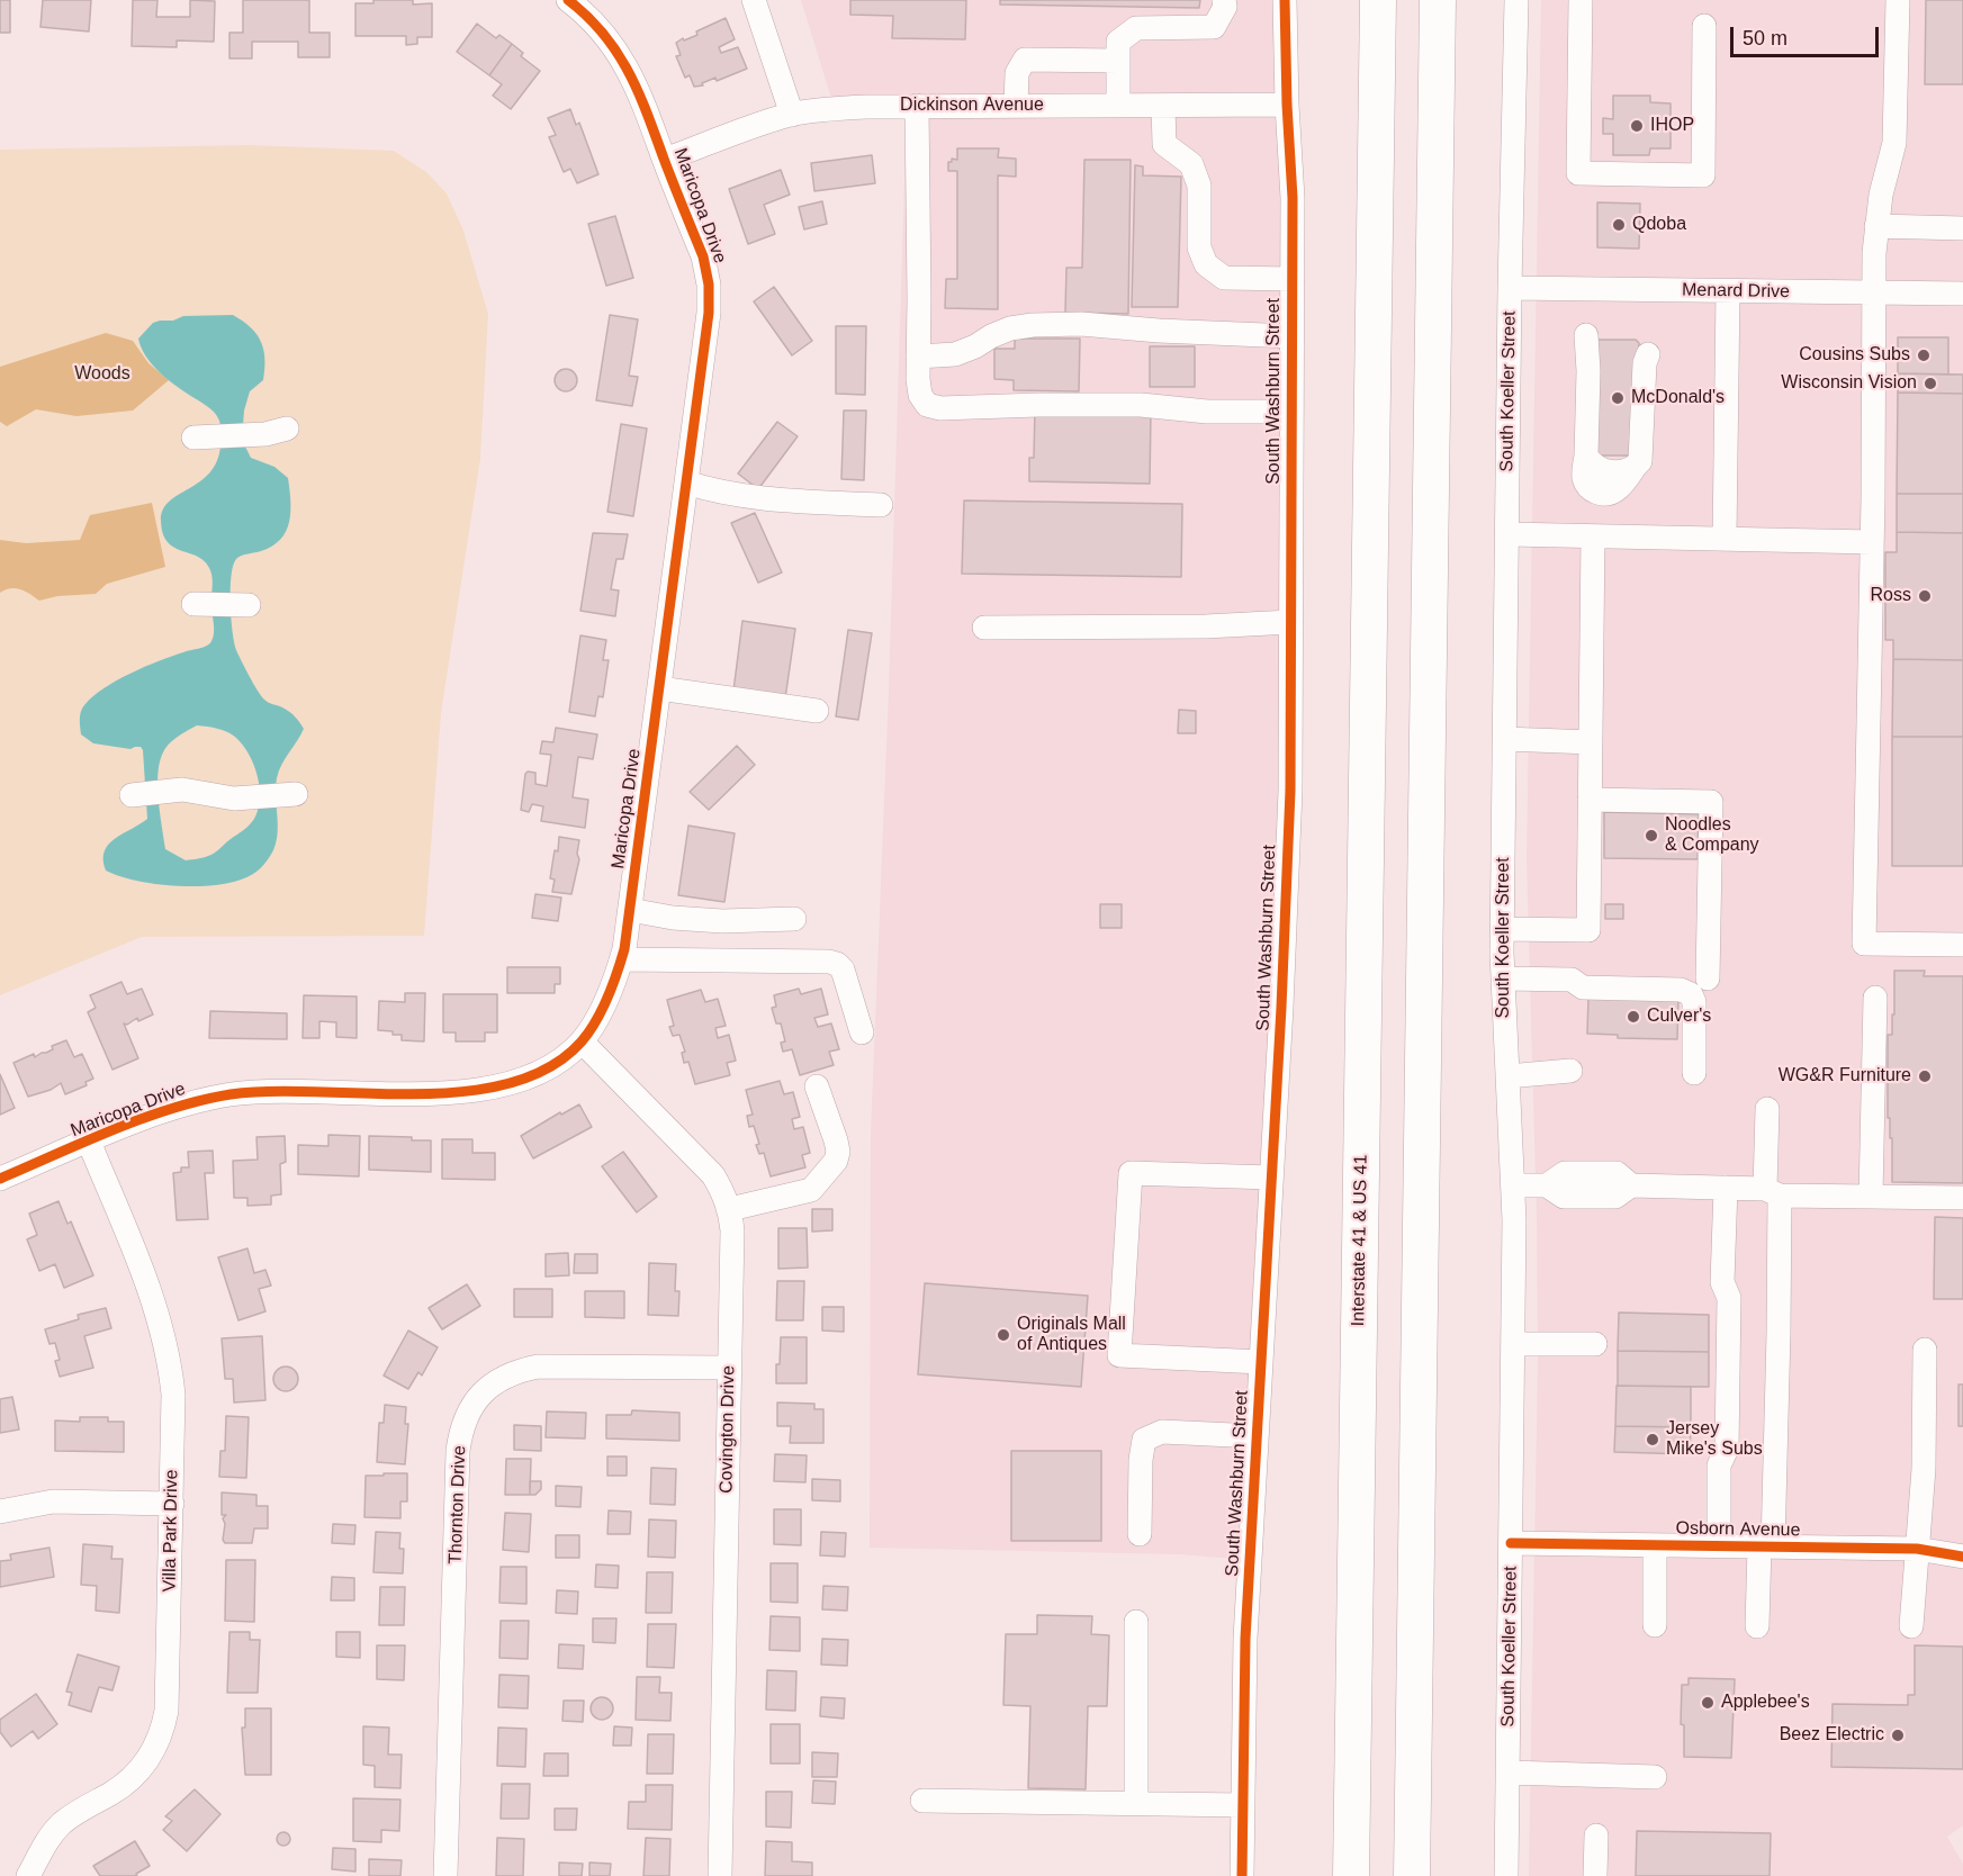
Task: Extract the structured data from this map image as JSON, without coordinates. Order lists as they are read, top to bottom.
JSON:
{
  "streets": {
    "highway": ["Interstate 41 & US 41"],
    "street": [
      "Dickinson Avenue",
      "Maricopa Drive",
      "Menard Drive",
      "South Washburn Street",
      "South Koeller Street",
      "Covington Drive",
      "Thornton Drive",
      "Osborn Avenue",
      "Villa Park Drive"
    ]
  },
  "crossings": [
    ["Dickinson Avenue", "Maricopa Drive"],
    ["Dickinson Avenue", "South Washburn Street"],
    ["Maricopa Drive", "Covington Drive"],
    ["Maricopa Drive", "Villa Park Drive"],
    ["Menard Drive", "South Koeller Street"],
    ["South Koeller Street", "Osborn Avenue"],
    ["Covington Drive", "Thornton Drive"]
  ],
  "parks": ["Woods"],
  "places": [
    "IHOP",
    "Qdoba",
    "Cousins Subs",
    "Wisconsin Vision",
    "McDonald's",
    "Ross",
    "Noodles & Company",
    "Culver's",
    "WG&R Furniture",
    "Originals Mall of Antiques",
    "Jersey Mike's Subs",
    "Applebee's",
    "Beez Electric"
  ],
  "scale_bar": "50 m"
}
